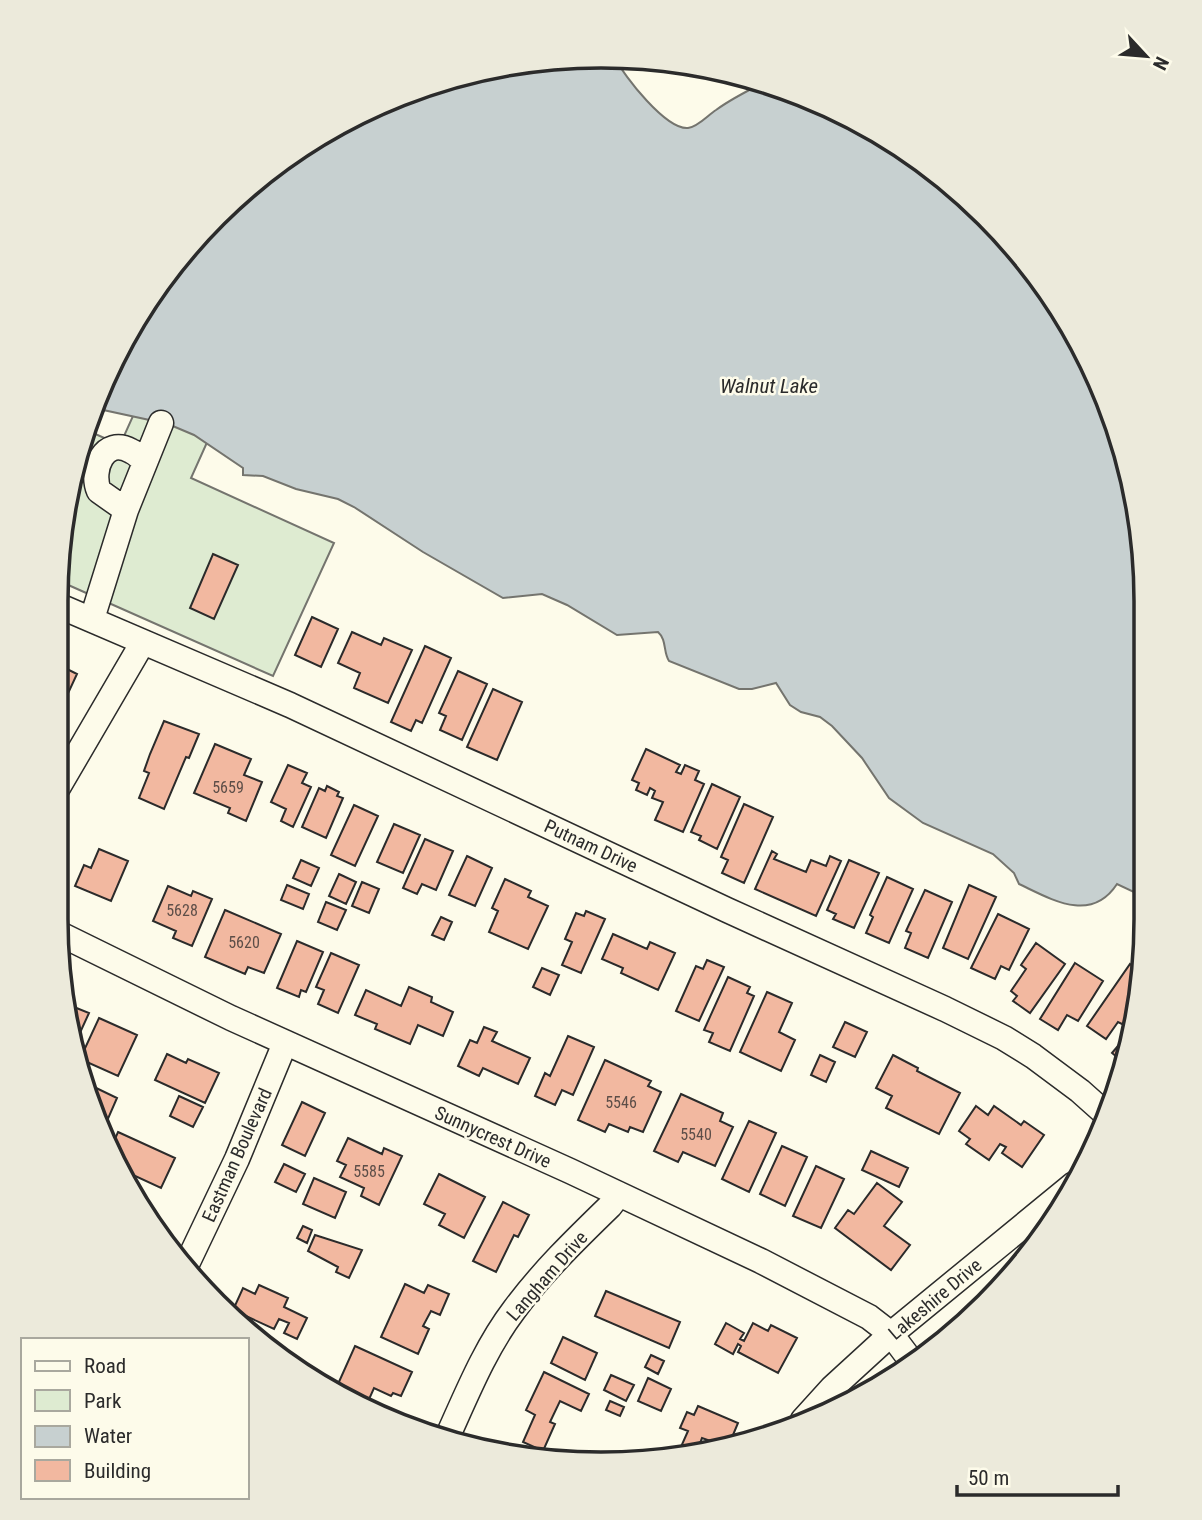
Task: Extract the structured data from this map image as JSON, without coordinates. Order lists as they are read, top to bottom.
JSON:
{
  "streets": {
    "street": [
      "Putnam Drive",
      "Sunnycrest Drive",
      "Eastman Boulevard",
      "Langham Drive",
      "Lakeshire Drive"
    ]
  },
  "crossings": [
    ["Sunnycrest Drive", "Eastman Boulevard"],
    ["Sunnycrest Drive", "Langham Drive"],
    ["Sunnycrest Drive", "Lakeshire Drive"]
  ],
  "water": ["Walnut Lake"],
  "house_numbers": [
    "5659",
    "5628",
    "5620",
    "5546",
    "5540",
    "5585"
  ],
  "legend": [
    "Road",
    "Park",
    "Water",
    "Building"
  ],
  "scale_bar": "50 m",
  "north": "bottom right"
}
